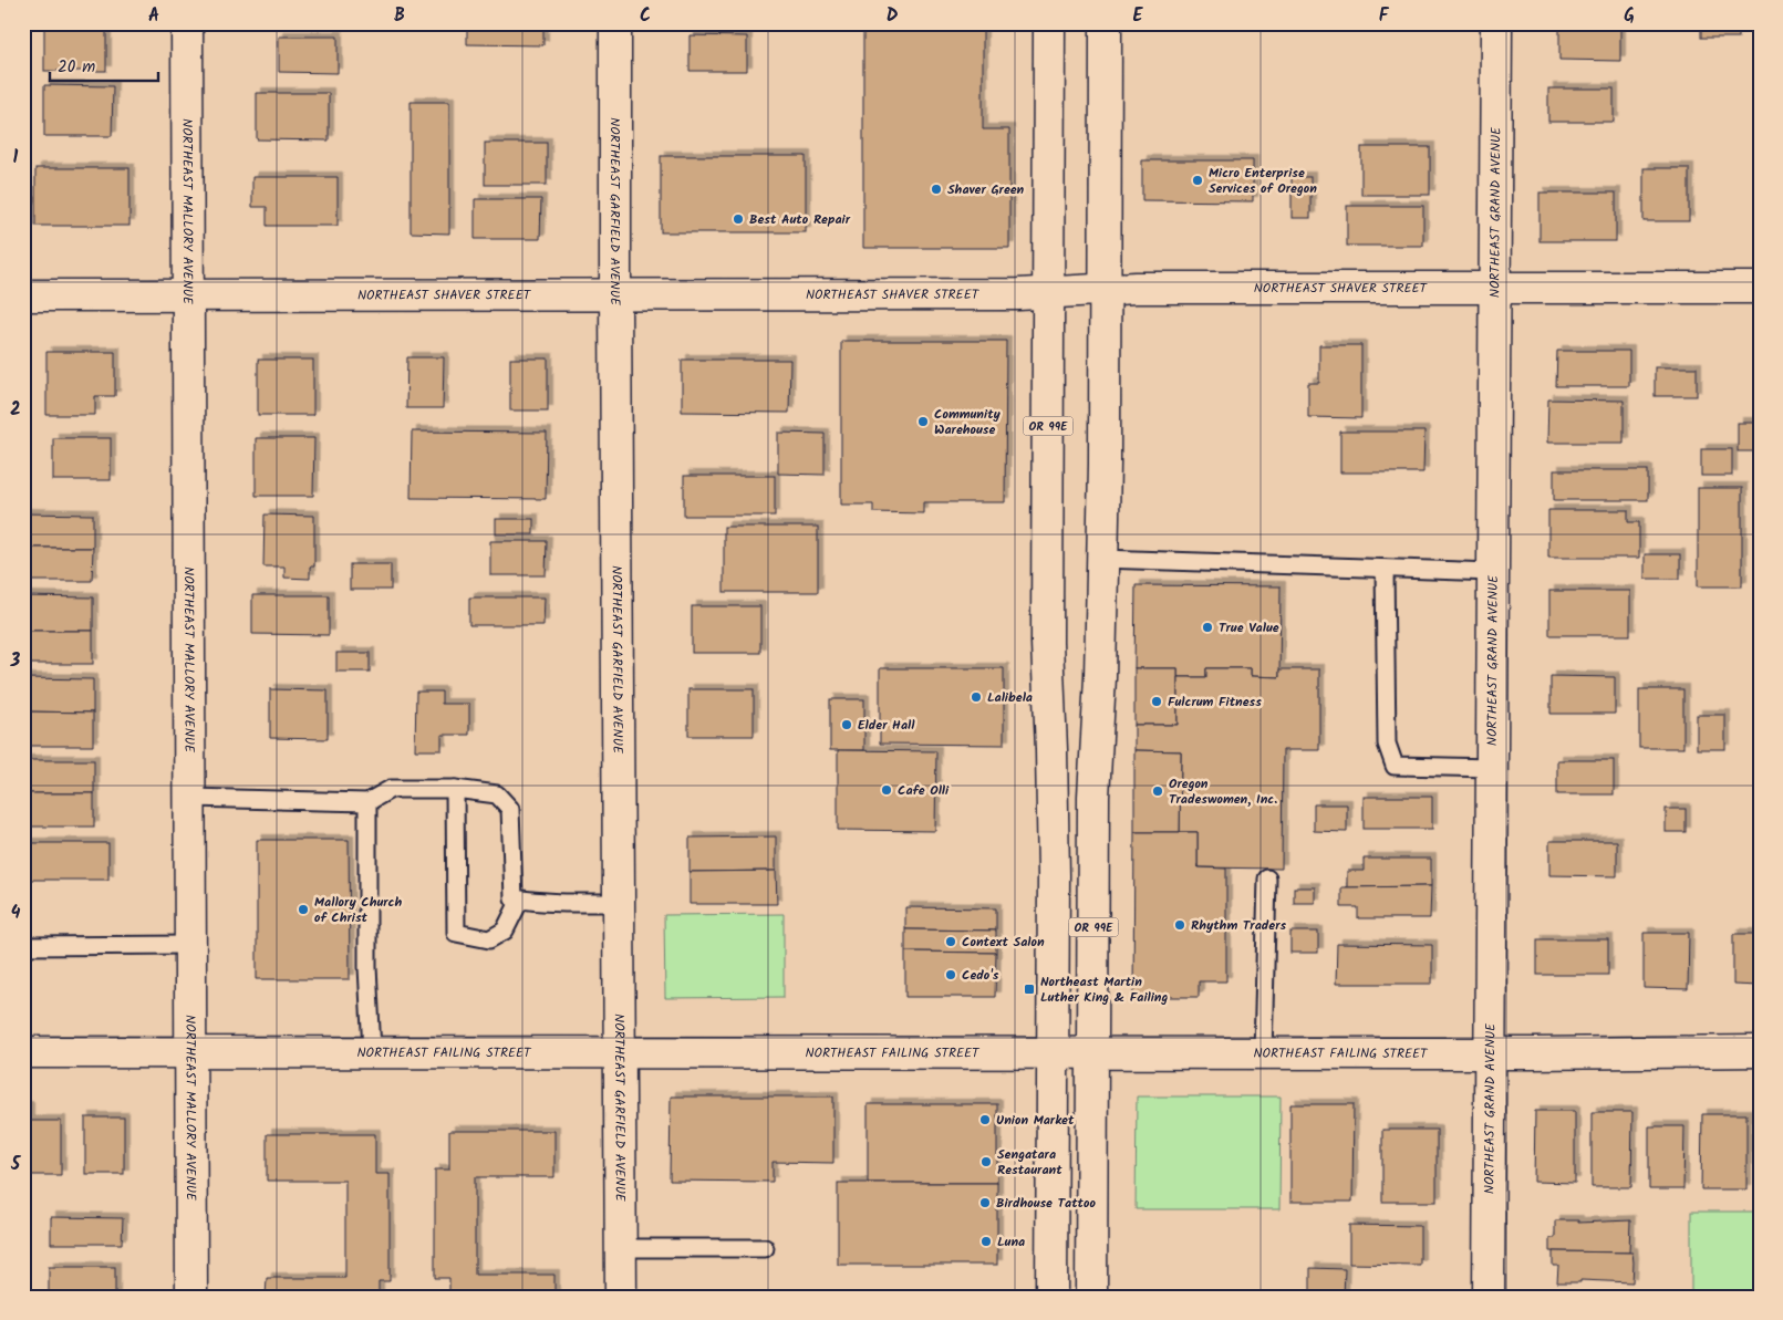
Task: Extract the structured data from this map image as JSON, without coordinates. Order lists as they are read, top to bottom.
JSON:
{
  "streets": {
    "street": [
      "NORTHEAST MALLORY AVENUE",
      "NORTHEAST GARFIELD AVENUE",
      "NORTHEAST GRAND AVENUE",
      "NORTHEAST SHAVER STREET",
      "OR 99E",
      "NORTHEAST FAILING STREET"
    ]
  },
  "crossings": [
    ["NORTHEAST MALLORY AVENUE", "NORTHEAST SHAVER STREET"],
    ["NORTHEAST MALLORY AVENUE", "NORTHEAST FAILING STREET"],
    ["NORTHEAST GARFIELD AVENUE", "NORTHEAST SHAVER STREET"],
    ["NORTHEAST GARFIELD AVENUE", "NORTHEAST FAILING STREET"],
    ["NORTHEAST GRAND AVENUE", "NORTHEAST SHAVER STREET"],
    ["NORTHEAST GRAND AVENUE", "NORTHEAST FAILING STREET"],
    ["NORTHEAST SHAVER STREET", "OR 99E"],
    ["OR 99E", "NORTHEAST FAILING STREET"]
  ],
  "places": {
    "other": [
      "Micro Enterprise Services of Oregon",
      "Shaver Green",
      "Best Auto Repair",
      "Community Warehouse",
      "True Value",
      "Lalibela",
      "Fulcrum Fitness",
      "Elder Hall",
      "Cafe Olli",
      "Oregon Tradeswomen, Inc.",
      "Mallory Church of Christ",
      "Rhythm Traders",
      "Context Salon",
      "Cedo's",
      "Union Market",
      "Sengatara Restaurant",
      "Birdhouse Tattoo",
      "Luna"
    ],
    "transit": ["Northeast Martin Luther King & Failing"]
  },
  "scale_bar": "20 m",
  "grid": {
    "columns": [
      "A",
      "B",
      "C",
      "D",
      "E",
      "F",
      "G"
    ],
    "rows": [
      "1",
      "2",
      "3",
      "4",
      "5"
    ]
  }
}
